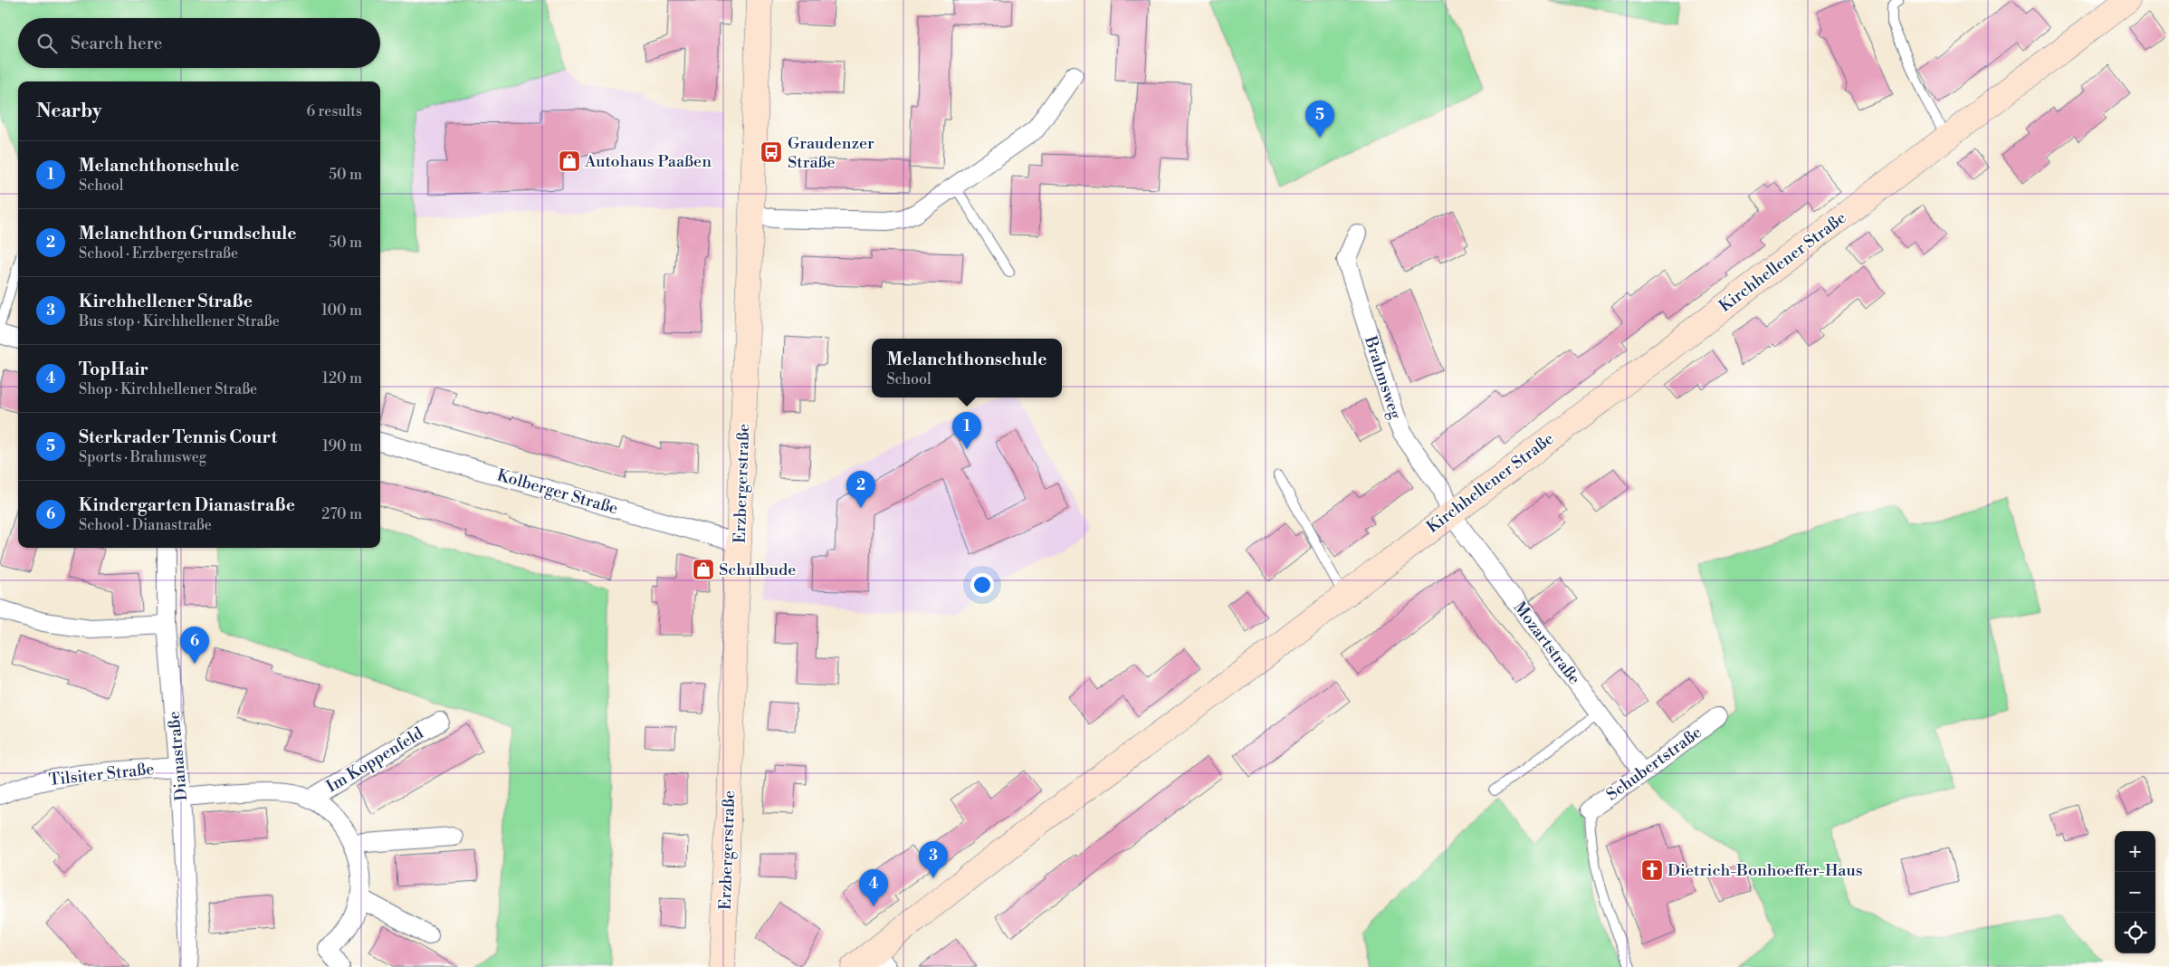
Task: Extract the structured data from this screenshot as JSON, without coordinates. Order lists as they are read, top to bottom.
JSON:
{
  "streets": {
    "main road": ["Kirchhellener Straße", "Erzbergerstraße"],
    "street": [
      "Brahmsweg",
      "Kolberger Straße",
      "Mozartstraße",
      "Dianastraße",
      "Im Koppenfeld",
      "Schubertstraße",
      "Tilsiter Straße"
    ]
  },
  "crossings": [
    ["Kirchhellener Straße", "Brahmsweg"],
    ["Kirchhellener Straße", "Mozartstraße"],
    ["Brahmsweg", "Mozartstraße"],
    ["Erzbergerstraße", "Kolberger Straße"],
    ["Mozartstraße", "Schubertstraße"],
    ["Dianastraße", "Im Koppenfeld"],
    ["Dianastraße", "Tilsiter Straße"]
  ],
  "places": {
    "bus stop": ["Graudenzer Straße"],
    "shop": ["Autohaus Paaßen", "Schulbude"],
    "church": ["Dietrich-Bonhoeffer-Haus"]
  },
  "page": {
    "search": "Search here",
    "heading": ["Nearby", "6 results"],
    "pins": [
      "5",
      "1",
      "2",
      "6",
      "3",
      "4"
    ],
    "list": [
      {
        "mark": "1",
        "name": "Melanchthonschule",
        "note": "School",
        "value": "50 m"
      },
      {
        "mark": "2",
        "name": "Melanchthon Grundschule",
        "note": "School · Erzbergerstraße",
        "value": "50 m"
      },
      {
        "mark": "3",
        "name": "Kirchhellener Straße",
        "note": "Bus stop · Kirchhellener Straße",
        "value": "100 m"
      },
      {
        "mark": "4",
        "name": "TopHair",
        "note": "Shop · Kirchhellener Straße",
        "value": "120 m"
      },
      {
        "mark": "5",
        "name": "Sterkrader Tennis Court",
        "note": "Sports · Brahmsweg",
        "value": "190 m"
      },
      {
        "mark": "6",
        "name": "Kindergarten Dianastraße",
        "note": "School · Dianastraße",
        "value": "270 m"
      }
    ],
    "popup": ["Melanchthonschule", "School"],
    "map_buttons": ["+", "−"]
  }
}
